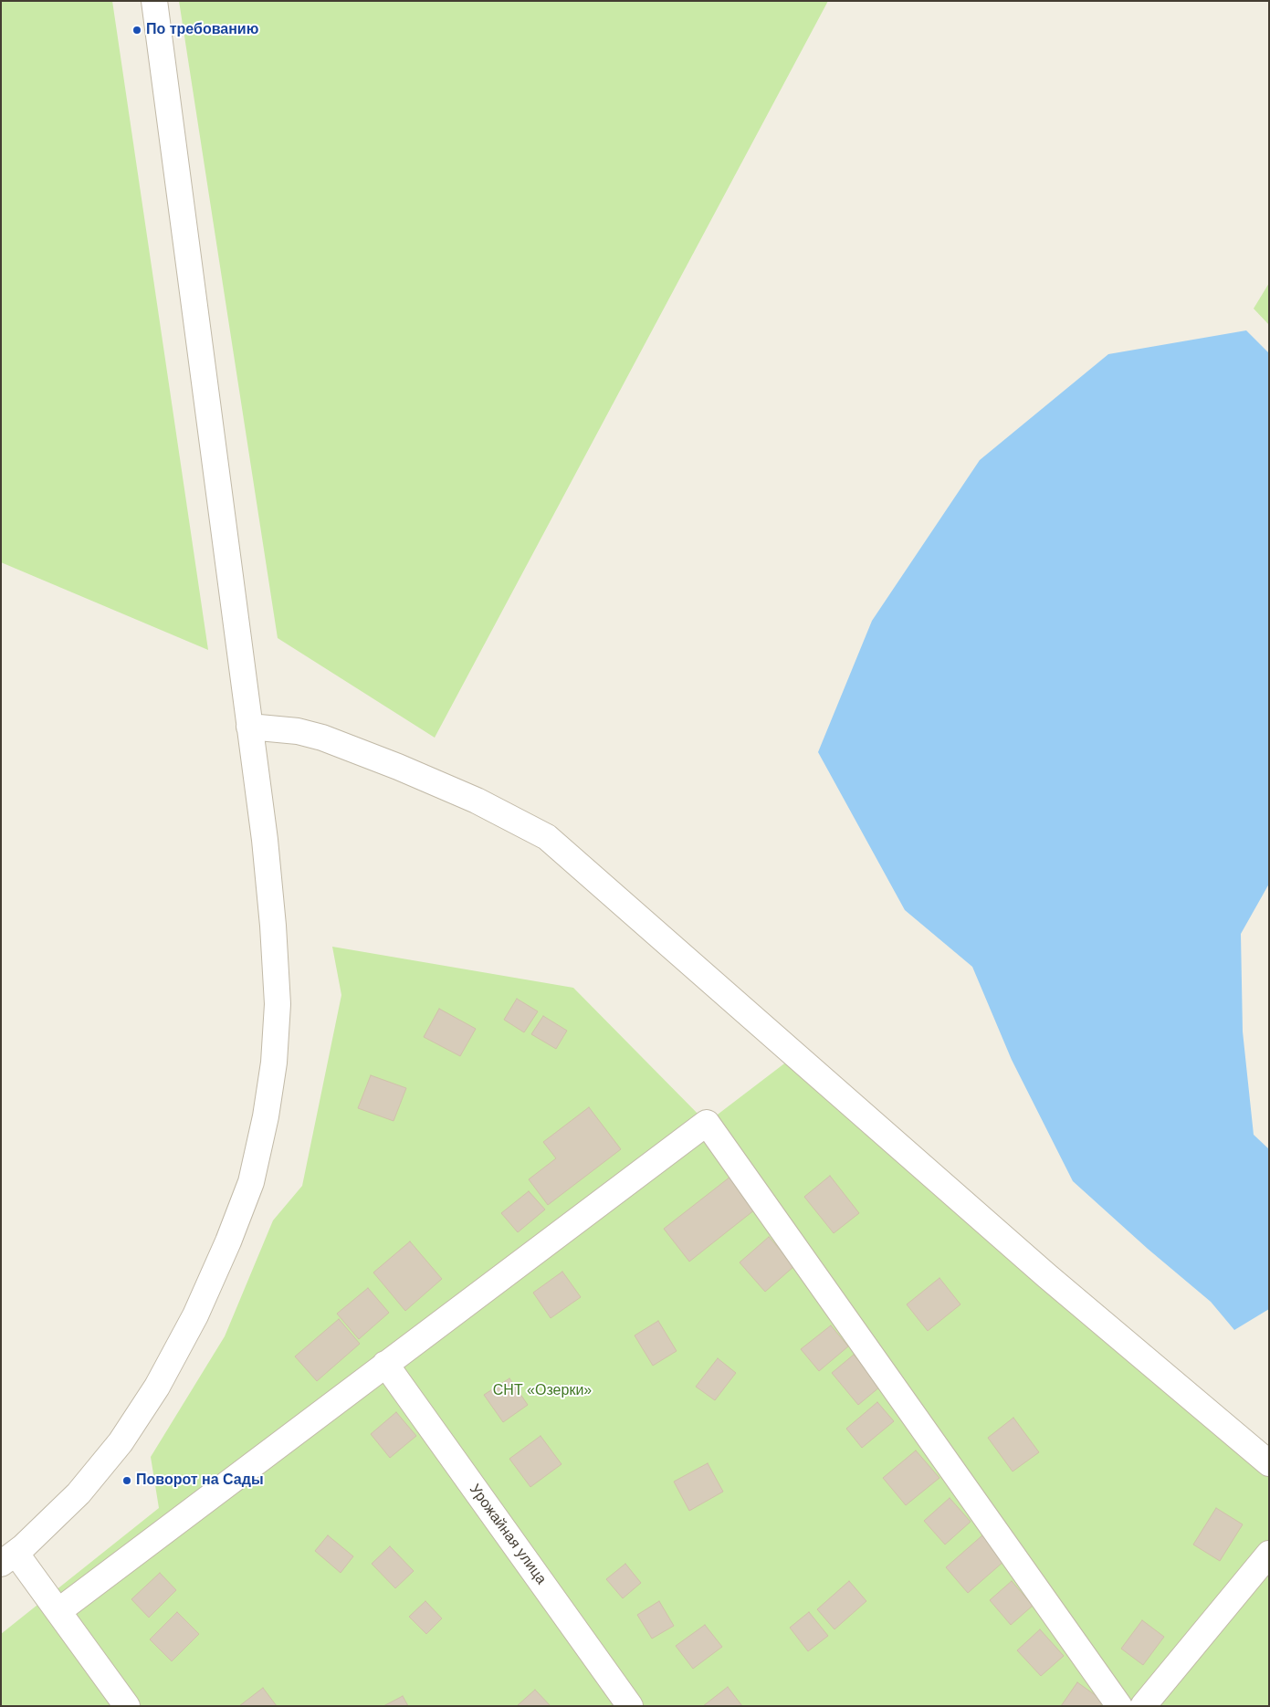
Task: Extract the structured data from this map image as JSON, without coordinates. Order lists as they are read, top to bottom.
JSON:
{
  "streets": {
    "street": ["Урожайная улица"]
  },
  "parks": ["СНТ «Озерки»"],
  "places": ["По требованию", "Поворот на Сады"]
}
